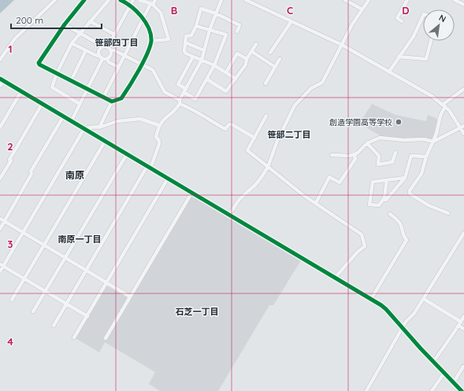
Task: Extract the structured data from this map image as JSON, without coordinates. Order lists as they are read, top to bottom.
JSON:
{
  "districts": [
    "笹部四丁目",
    "笹部二丁目",
    "南原",
    "南原一丁目",
    "石芝一丁目"
  ],
  "places": ["創造学園高等学校"],
  "scale_bar": "200 m",
  "north": "top right",
  "grid": {
    "columns": ["B", "C", "D"],
    "rows": [
      "1",
      "2",
      "3",
      "4"
    ]
  }
}
